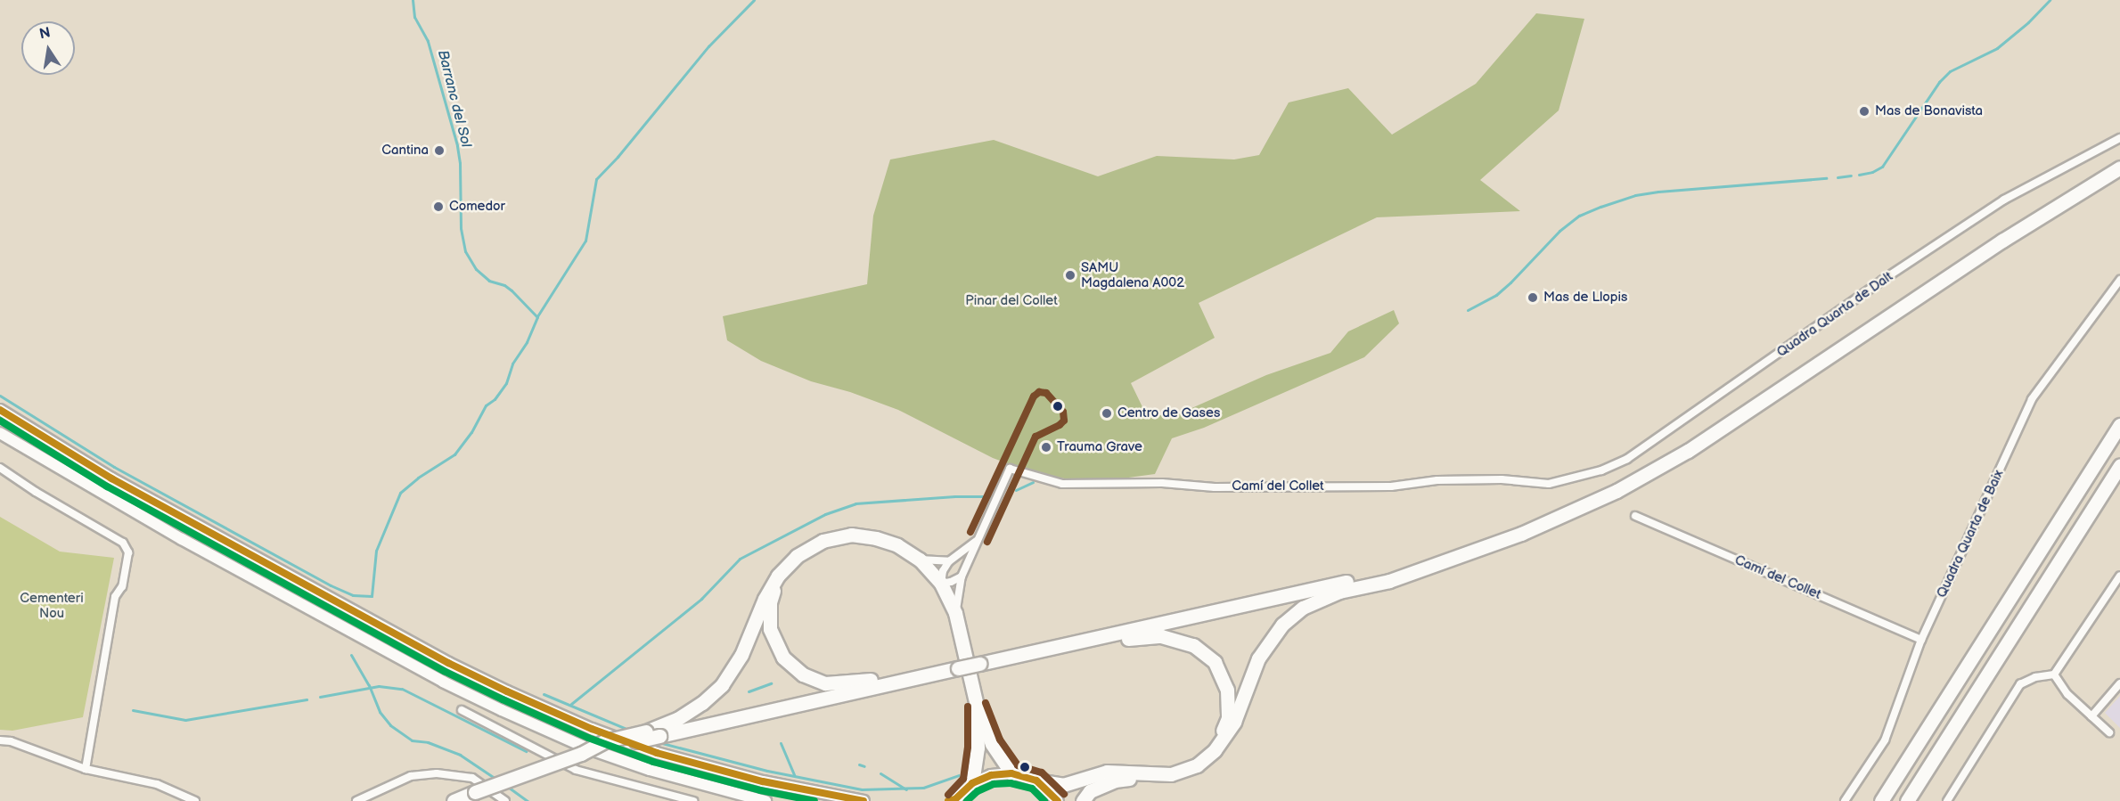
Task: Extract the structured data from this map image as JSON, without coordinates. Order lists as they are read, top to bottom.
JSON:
{
  "streets": {
    "street": ["Quadra Quarta de Dalt", "Camí del Collet", "Quadra Quarta de Baix"]
  },
  "crossings": [
    ["Quadra Quarta de Dalt", "Camí del Collet"],
    ["Camí del Collet", "Quadra Quarta de Baix"]
  ],
  "water": ["Barranc del Sol"],
  "parks": ["Pinar del Collet", "Cementeri Nou"],
  "places": [
    "Mas de Bonavista",
    "Cantina",
    "Comedor",
    "SAMU Magdalena A002",
    "Mas de Llopis",
    "Centro de Gases",
    "Trauma Grave"
  ],
  "north": "top"
}
